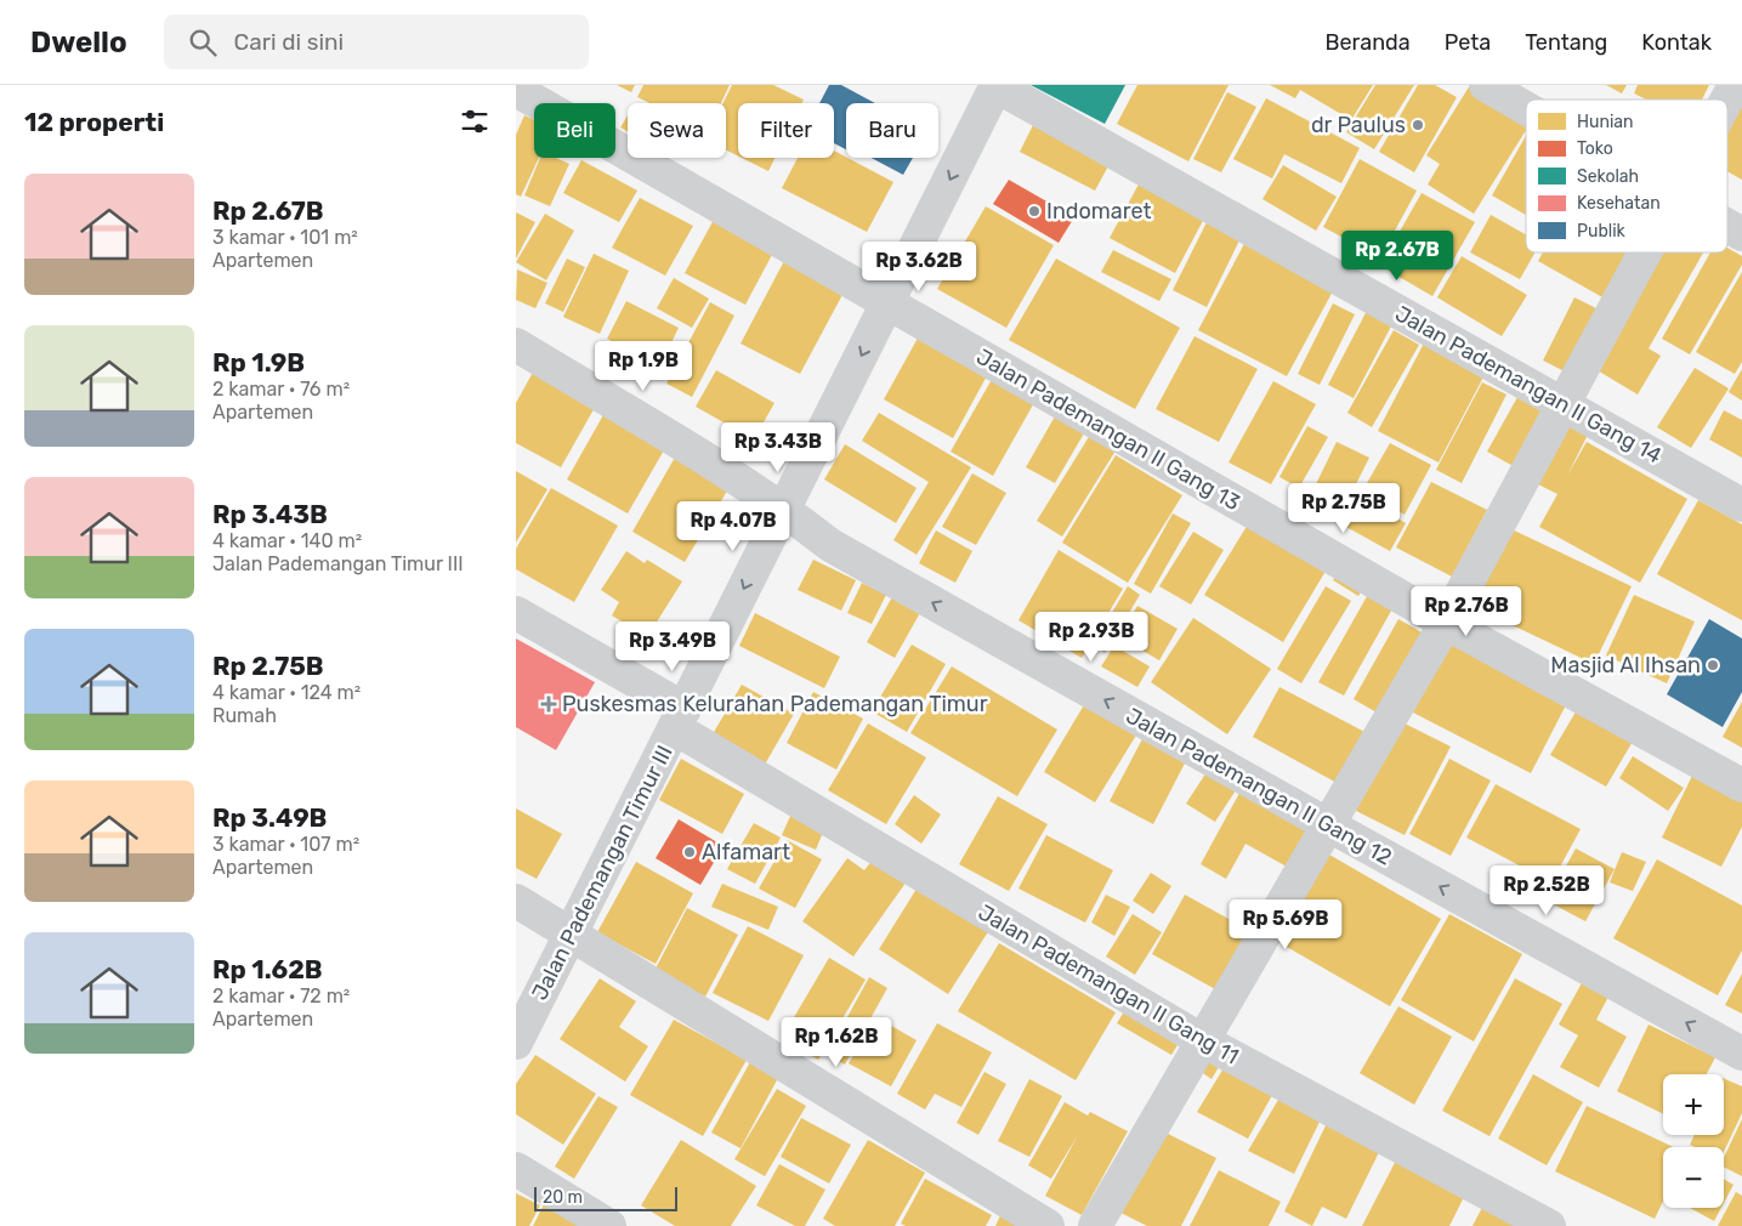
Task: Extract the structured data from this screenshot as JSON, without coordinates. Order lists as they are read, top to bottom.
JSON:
{
  "streets": {
    "street": [
      "Jalan Pademangan II Gang 14",
      "Jalan Pademangan II Gang 13",
      "Jalan Pademangan II Gang 12",
      "Jalan Pademangan Timur III",
      "Jalan Pademangan II Gang 11"
    ]
  },
  "crossings": [
    ["Jalan Pademangan II Gang 14", "Jalan Pademangan Timur III"],
    ["Jalan Pademangan II Gang 13", "Jalan Pademangan Timur III"],
    ["Jalan Pademangan II Gang 12", "Jalan Pademangan Timur III"],
    ["Jalan Pademangan Timur III", "Jalan Pademangan II Gang 11"]
  ],
  "one_way": ["Jalan Pademangan II Gang 12", "Jalan Pademangan Timur III"],
  "places": {
    "other": [
      "dr Paulus",
      "Indomaret",
      "Masjid Al Ihsan",
      "Alfamart"
    ],
    "health": ["Puskesmas Kelurahan Pademangan Timur"]
  },
  "legend": [
    "Hunian",
    "Toko",
    "Sekolah",
    "Kesehatan",
    "Publik"
  ],
  "scale_bar": "20 m",
  "page": {
    "header": "Dwello",
    "search": "Cari di sini",
    "nav": [
      "Beranda",
      "Peta",
      "Tentang",
      "Kontak"
    ],
    "heading": "12 properti",
    "chip": [
      "Beli",
      "Sewa",
      "Filter",
      "Baru"
    ],
    "list": [
      {
        "name": "Rp 2.67B",
        "note": "3 kamar · 101 m² · Apartemen"
      },
      {
        "name": "Rp 1.9B",
        "note": "2 kamar · 76 m² · Apartemen"
      },
      {
        "name": "Rp 3.43B",
        "note": "4 kamar · 140 m² · Jalan Pademangan Timur III"
      },
      {
        "name": "Rp 2.75B",
        "note": "4 kamar · 124 m² · Rumah"
      },
      {
        "name": "Rp 3.49B",
        "note": "3 kamar · 107 m² · Apartemen"
      },
      {
        "name": "Rp 1.62B",
        "note": "2 kamar · 72 m² · Apartemen"
      }
    ],
    "price": [
      "Rp 2.67B",
      "Rp 3.62B",
      "Rp 1.9B",
      "Rp 3.43B",
      "Rp 2.75B",
      "Rp 4.07B",
      "Rp 2.76B",
      "Rp 2.93B",
      "Rp 3.49B",
      "Rp 2.52B",
      "Rp 5.69B",
      "Rp 1.62B"
    ],
    "map_buttons": ["+", "−"],
    "scale": "20 m"
  }
}
